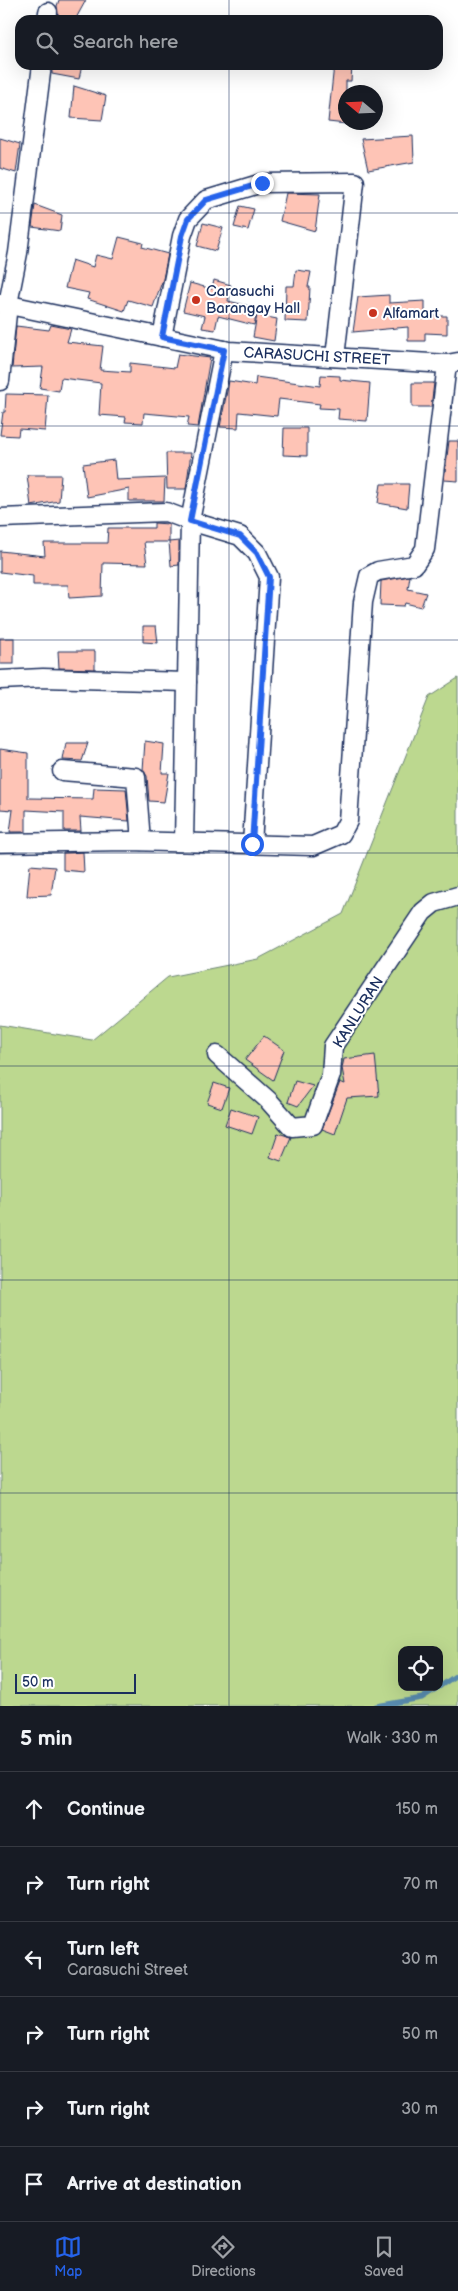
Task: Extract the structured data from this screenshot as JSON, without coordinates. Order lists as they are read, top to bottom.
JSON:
{
  "streets": {
    "street": ["CARASUCHI STREET", "KANLURAN"]
  },
  "places": ["Carasuchi Barangay Hall", "Alfamart"],
  "scale_bar": "50 m",
  "north": "left",
  "page": {
    "search": "Search here",
    "scale": "50 m",
    "heading": ["5 min", "Walk · 330 m"],
    "list": [
      ["Continue", "150 m"],
      ["Turn right", "70 m"],
      ["Turn left", "Carasuchi Street", "30 m"],
      ["Turn right", "50 m"],
      ["Turn right", "30 m"],
      "Arrive at destination"
    ],
    "nav": ["Map", "Directions", "Saved"]
  }
}
